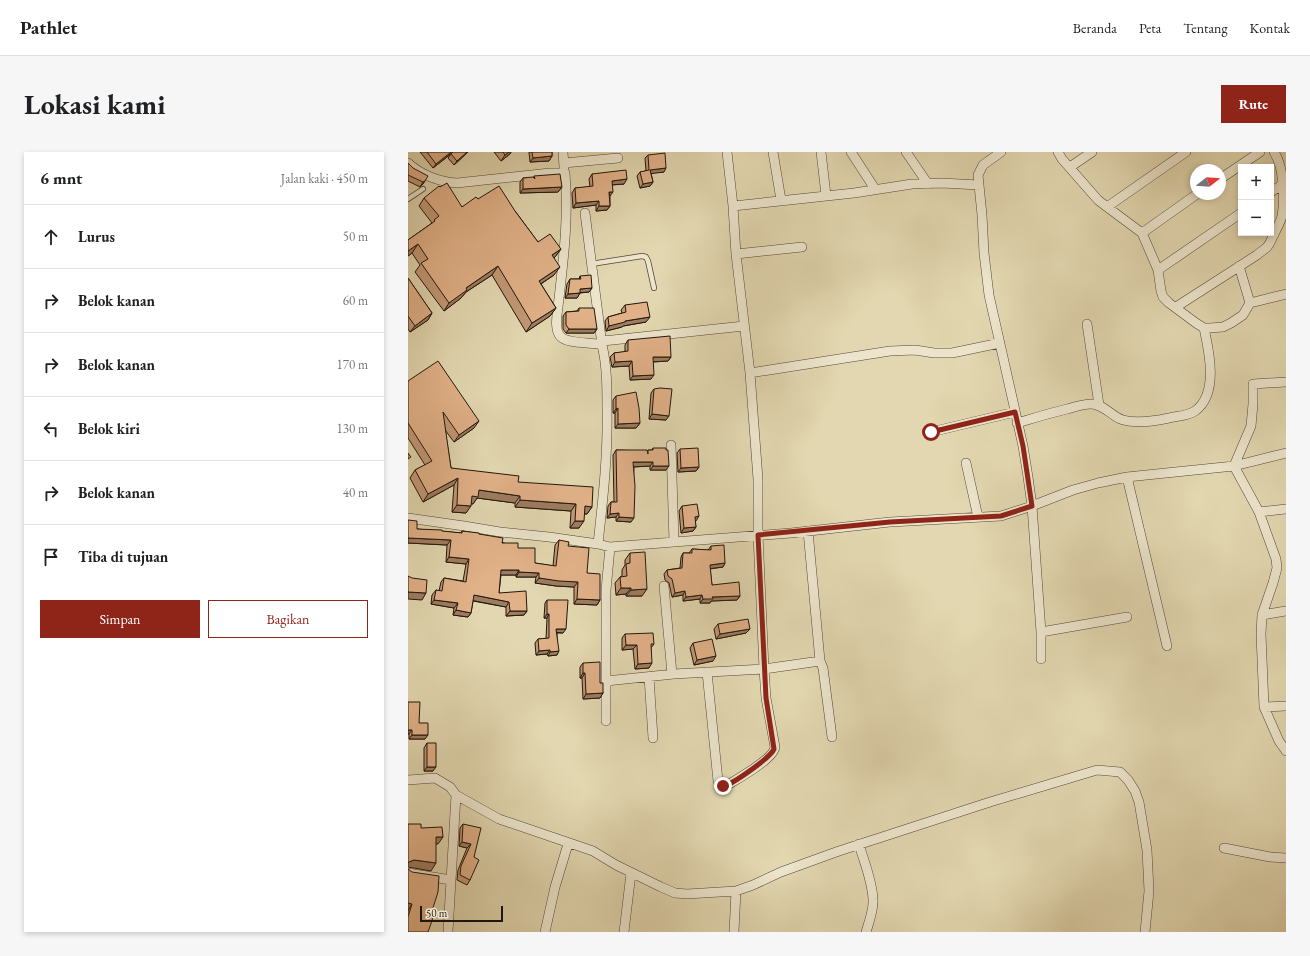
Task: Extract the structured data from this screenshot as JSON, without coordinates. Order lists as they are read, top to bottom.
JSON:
{
  "scale_bar": "50 m",
  "north": "right",
  "page": {
    "header": "Pathlet",
    "nav": [
      "Beranda",
      "Peta",
      "Tentang",
      "Kontak"
    ],
    "buttons": [
      "Rute",
      ["Simpan", "Bagikan"]
    ],
    "title": "Lokasi kami",
    "heading": ["6 mnt", "Jalan kaki · 450 m"],
    "map_buttons": ["+", "−"],
    "list": [
      ["Lurus", "50 m"],
      ["Belok kanan", "60 m"],
      ["Belok kanan", "170 m"],
      ["Belok kiri", "130 m"],
      ["Belok kanan", "40 m"],
      "Tiba di tujuan"
    ],
    "scale": "50 m"
  }
}
